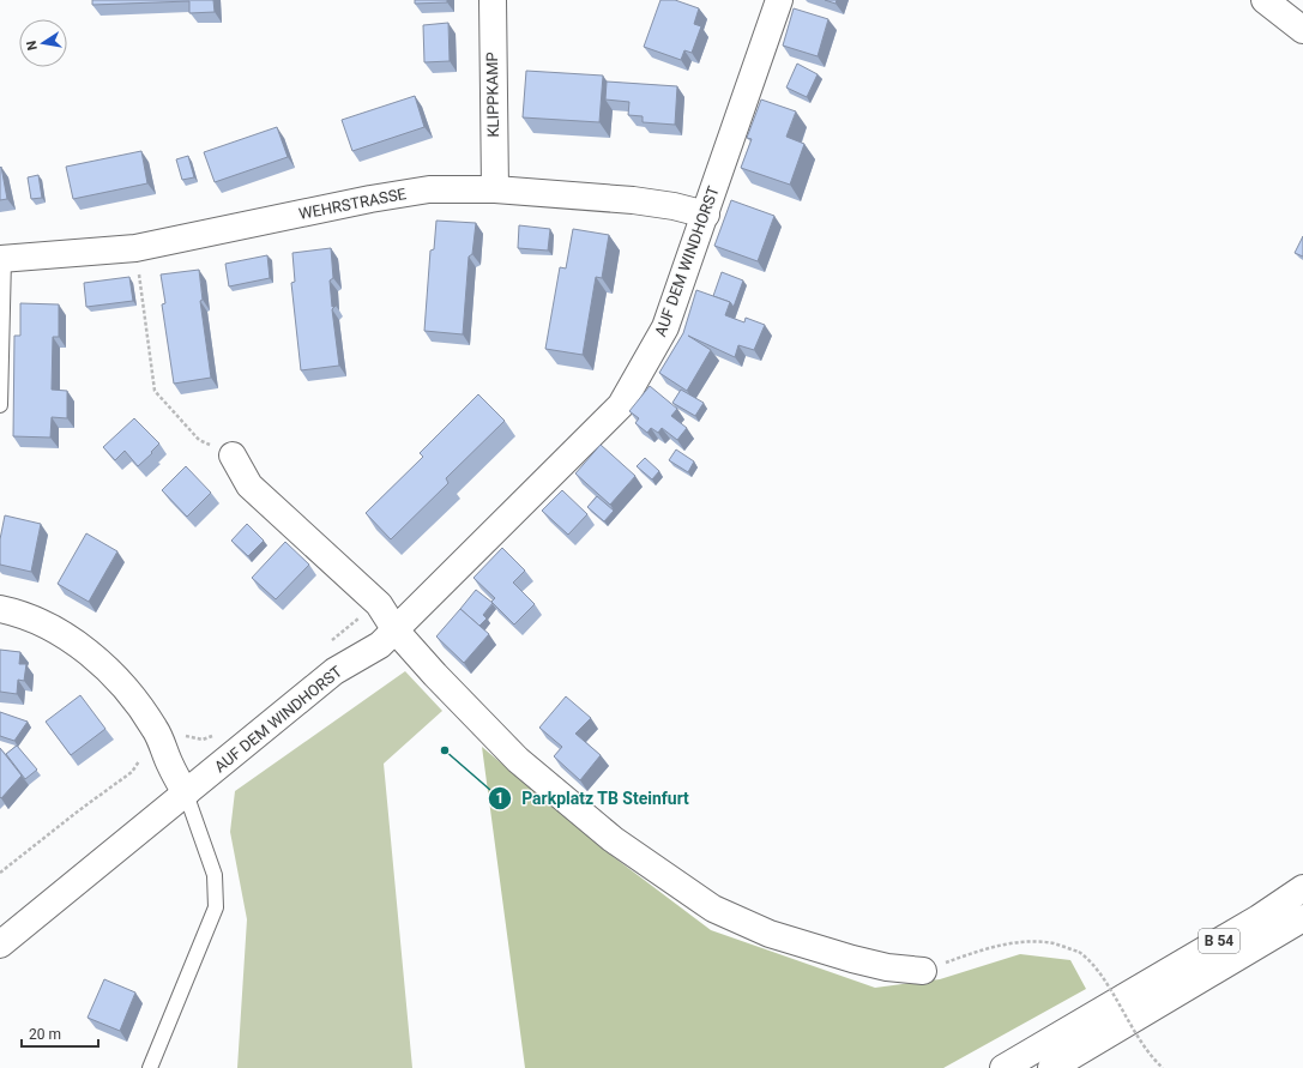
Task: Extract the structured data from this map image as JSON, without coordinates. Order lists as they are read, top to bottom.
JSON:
{
  "streets": {
    "main road": [
      "KLIPPKAMP",
      "WEHRSTRASSE",
      "AUF DEM WINDHORST",
      "B 54"
    ]
  },
  "crossings": [
    ["KLIPPKAMP", "WEHRSTRASSE"],
    ["WEHRSTRASSE", "AUF DEM WINDHORST"]
  ],
  "places": ["Parkplatz TB Steinfurt"],
  "scale_bar": "20 m",
  "north": "left"
}
